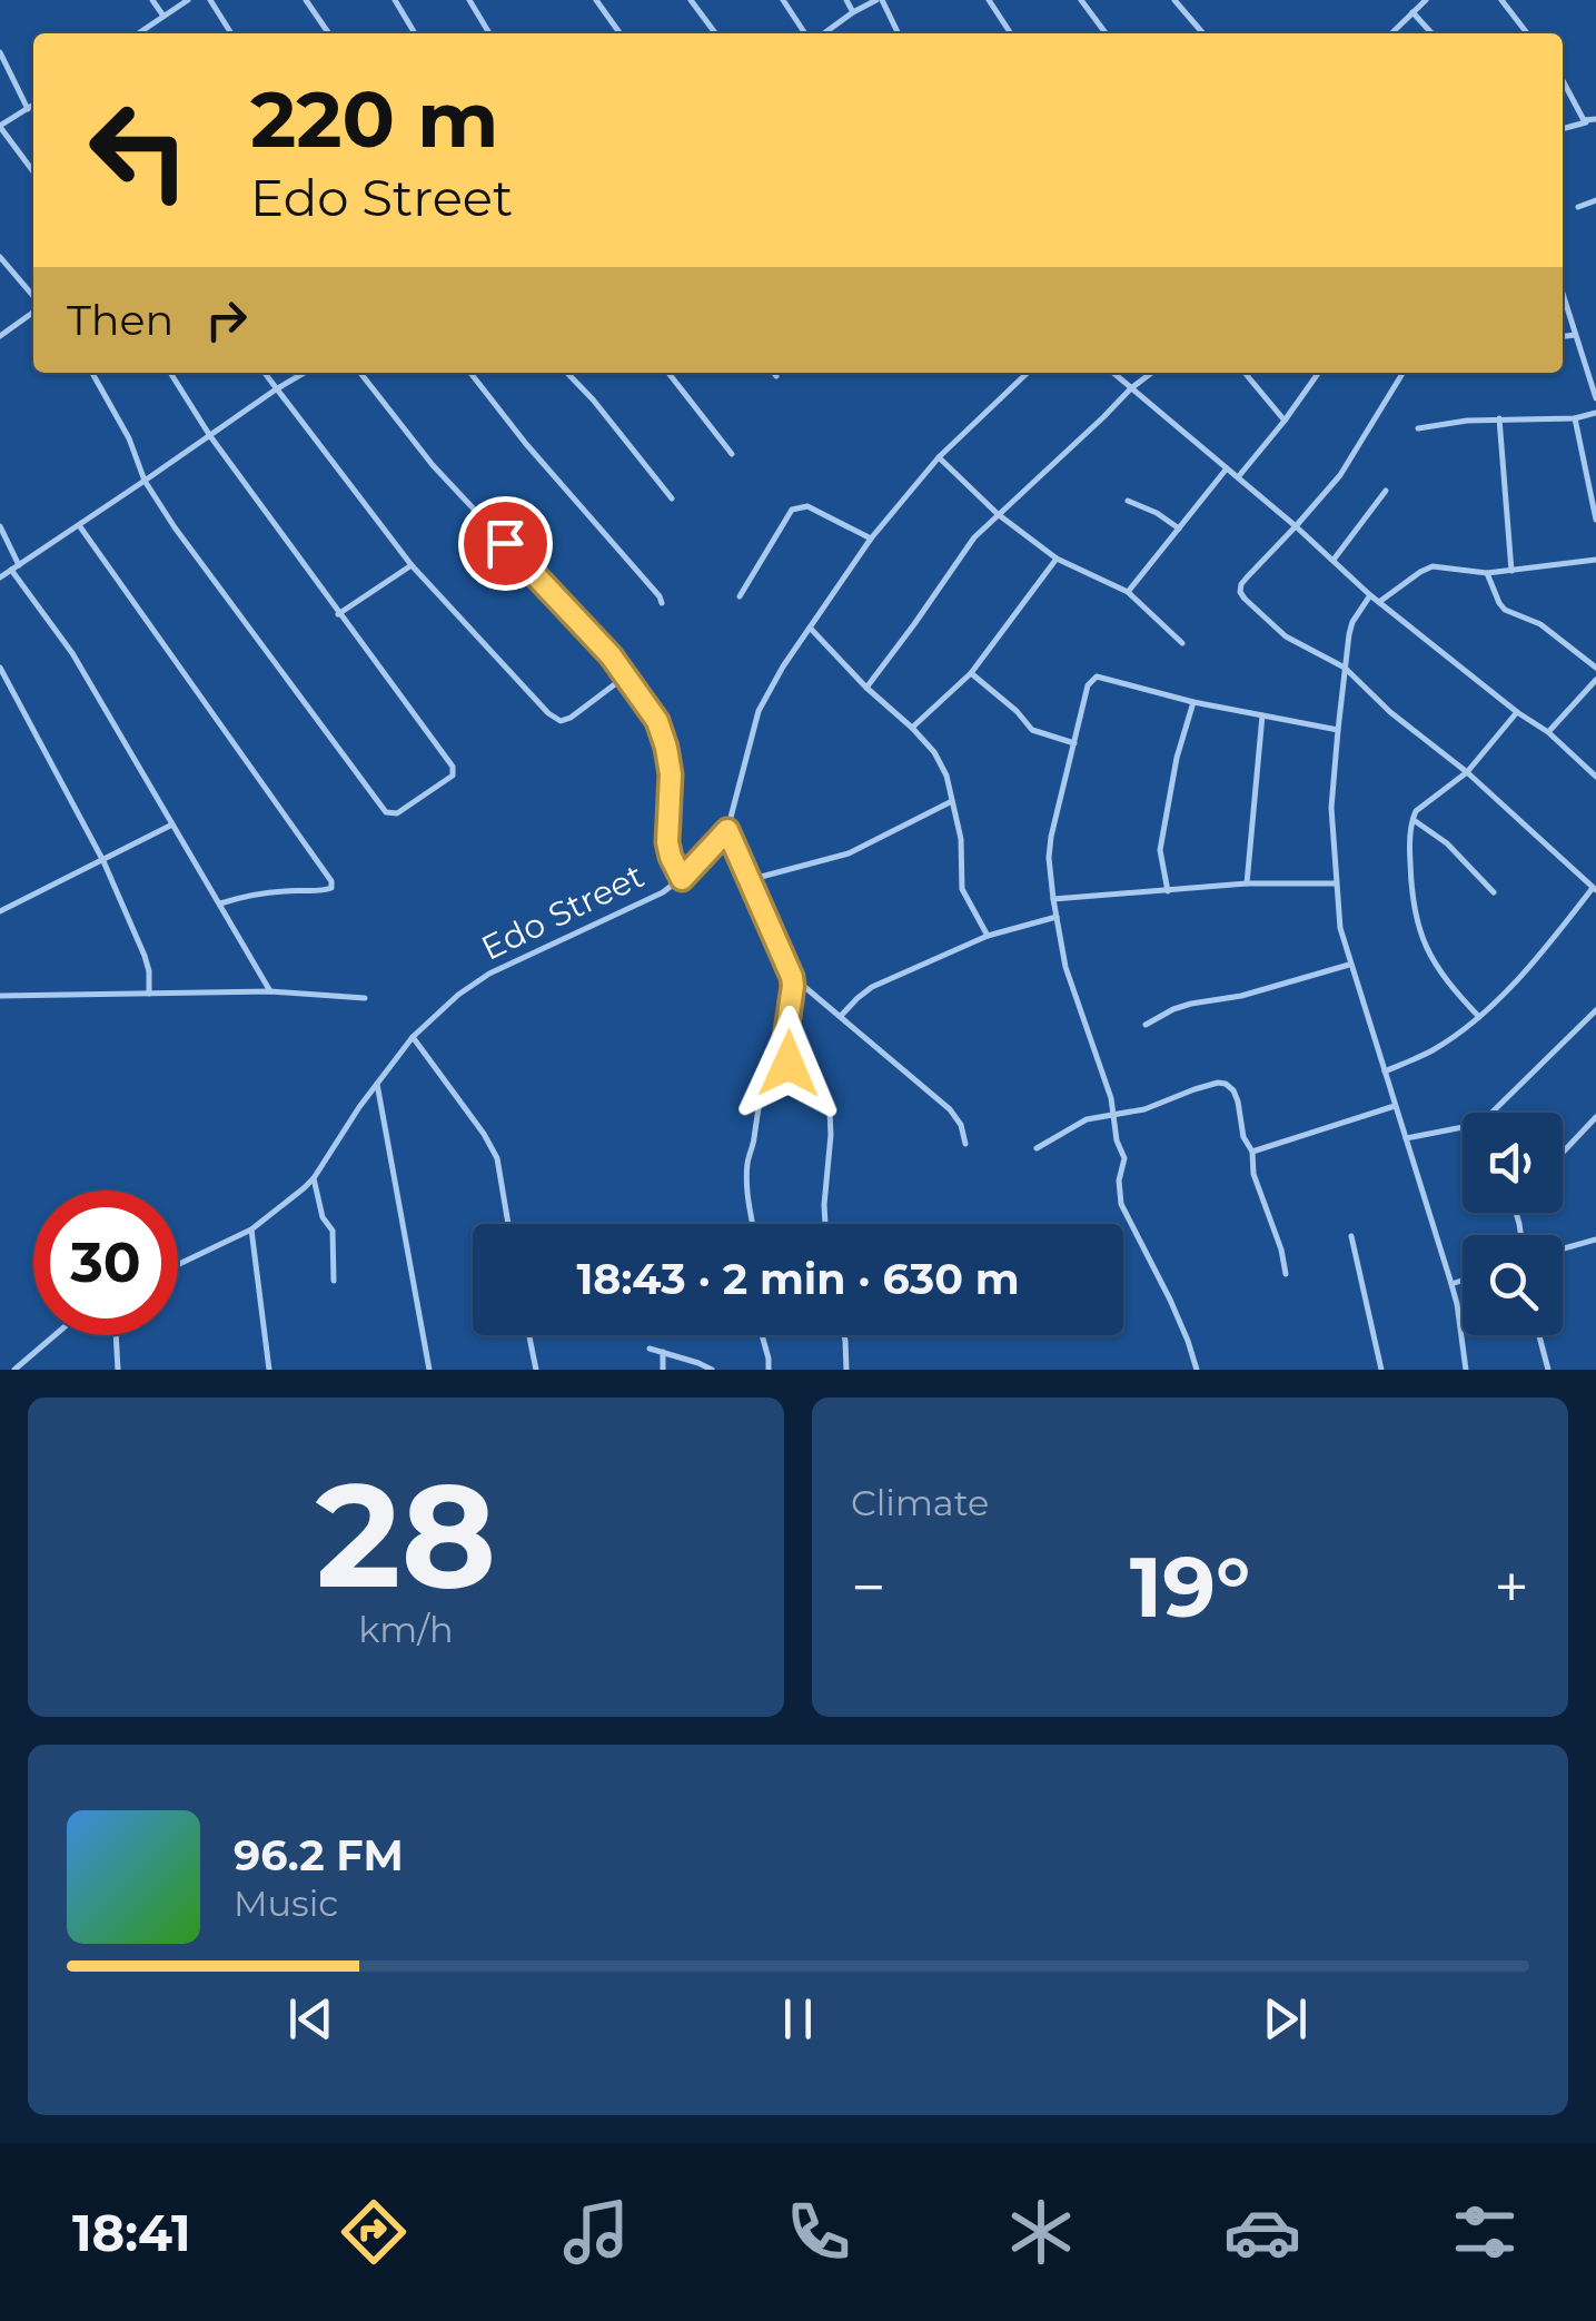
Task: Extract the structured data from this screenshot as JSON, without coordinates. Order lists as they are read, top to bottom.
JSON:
{
  "streets": {
    "street": ["Edo Street"]
  },
  "page": {
    "turn": ["220 m", "Edo Street"],
    "then": "Then",
    "limit": "30",
    "trip": "18:43 · 2 min · 630 m",
    "tile": [
      ["28", "km/h"],
      "Climate"
    ],
    "heat": ["−", "19°", "+"],
    "song": ["96.2 FM", "Music"],
    "tabs": "18:41"
  }
}
